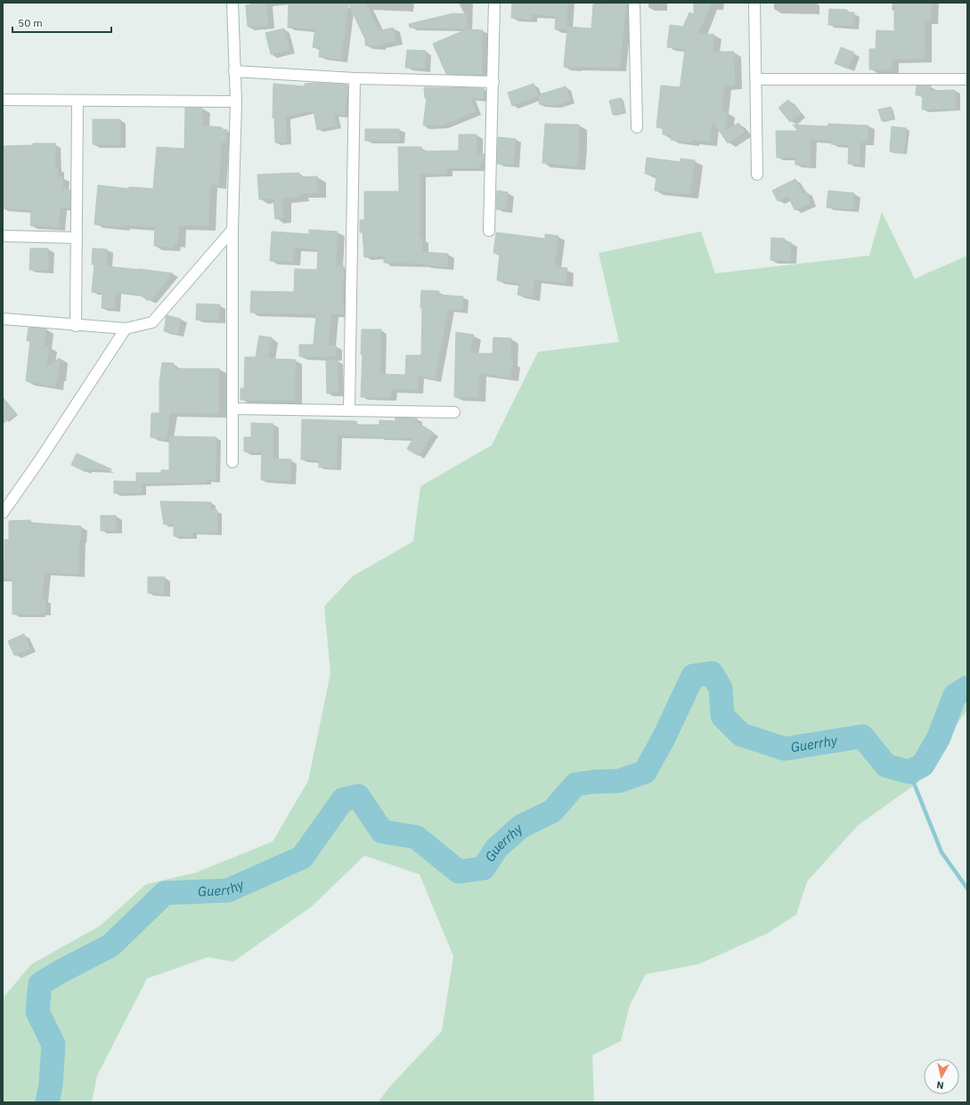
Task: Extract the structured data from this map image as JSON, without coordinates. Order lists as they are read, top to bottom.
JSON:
{
  "water": ["Guerrhy"],
  "scale_bar": "50 m",
  "north": "bottom"
}
